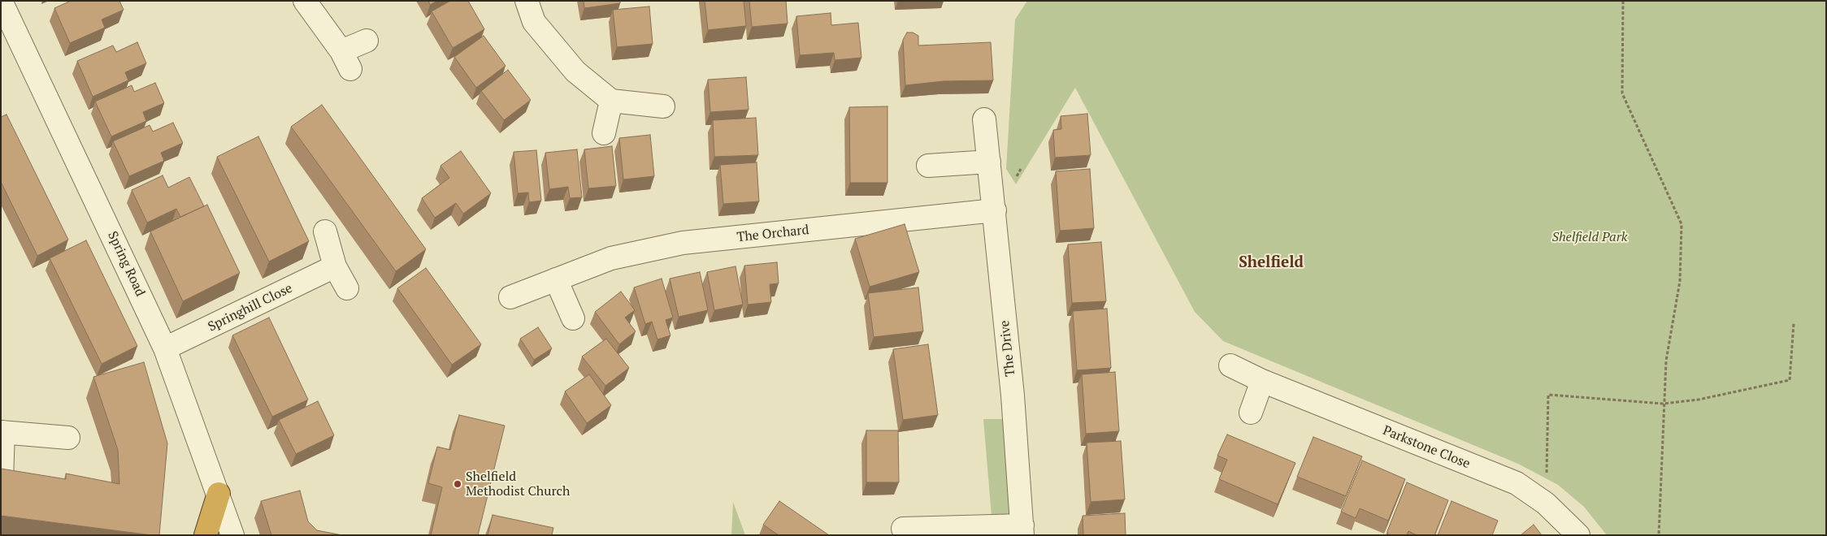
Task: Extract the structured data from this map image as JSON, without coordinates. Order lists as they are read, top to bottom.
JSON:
{
  "streets": {
    "street": [
      "The Orchard",
      "Spring Road",
      "Springhill Close",
      "The Drive",
      "Parkstone Close"
    ]
  },
  "crossings": [
    ["The Orchard", "The Drive"],
    ["Spring Road", "Springhill Close"]
  ],
  "districts": ["Shelfield"],
  "parks": ["Shelfield Park"],
  "places": ["Shelfield Methodist Church"]
}
